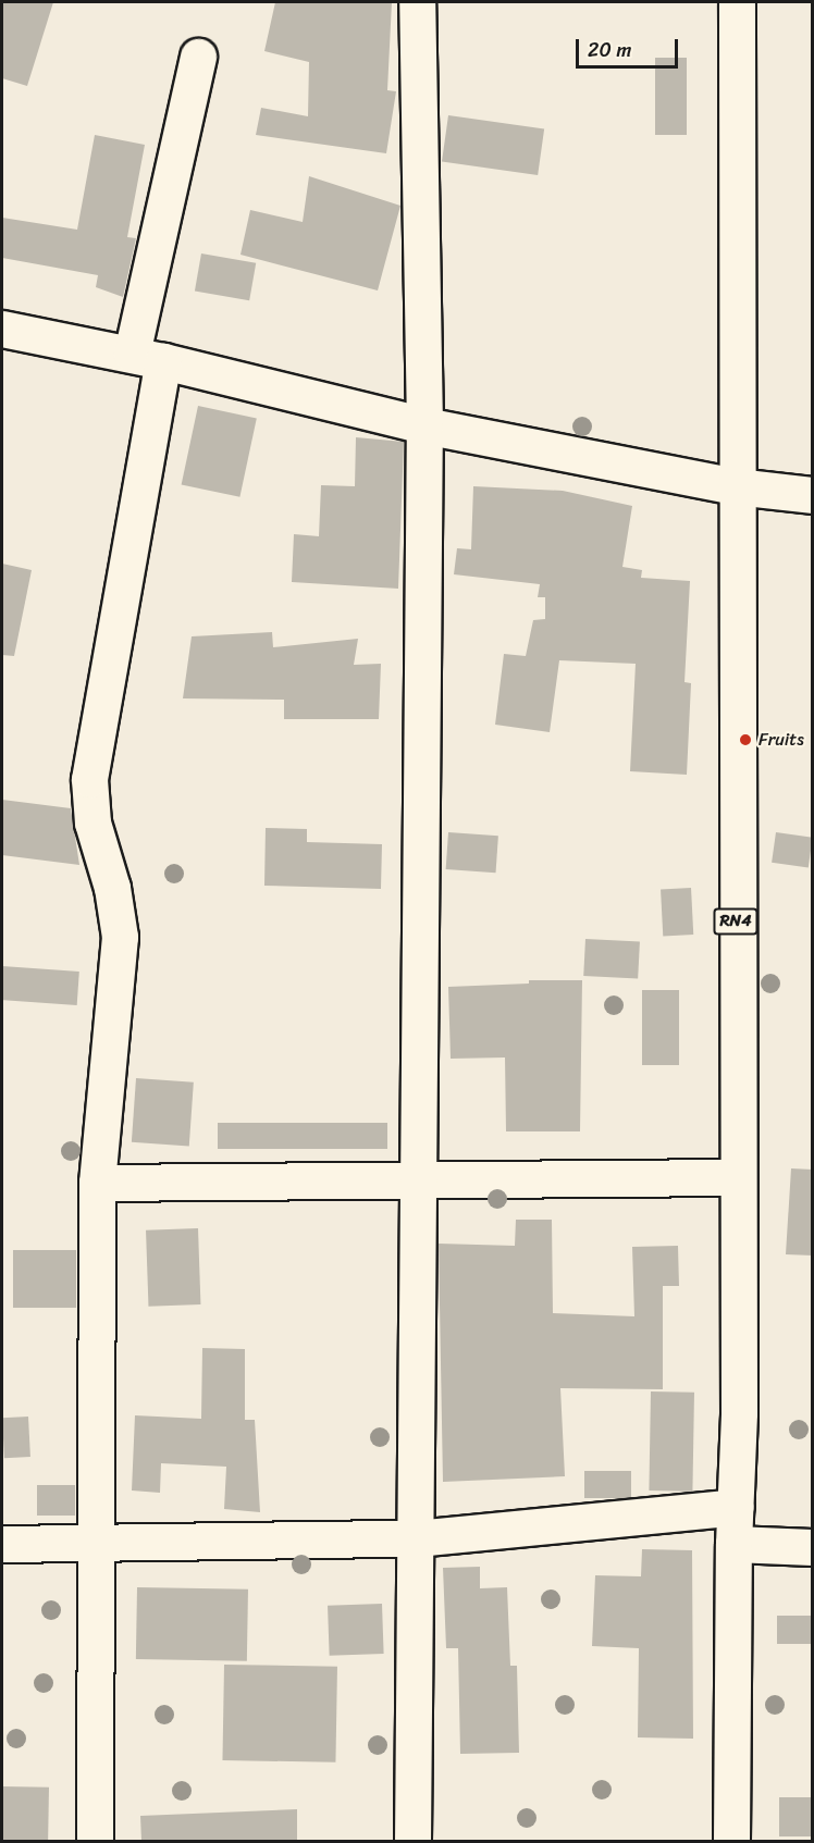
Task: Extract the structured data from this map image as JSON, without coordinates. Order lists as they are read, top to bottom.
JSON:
{
  "streets": {
    "main road": ["RN4"]
  },
  "places": ["Fruits"],
  "scale_bar": "20 m"
}
